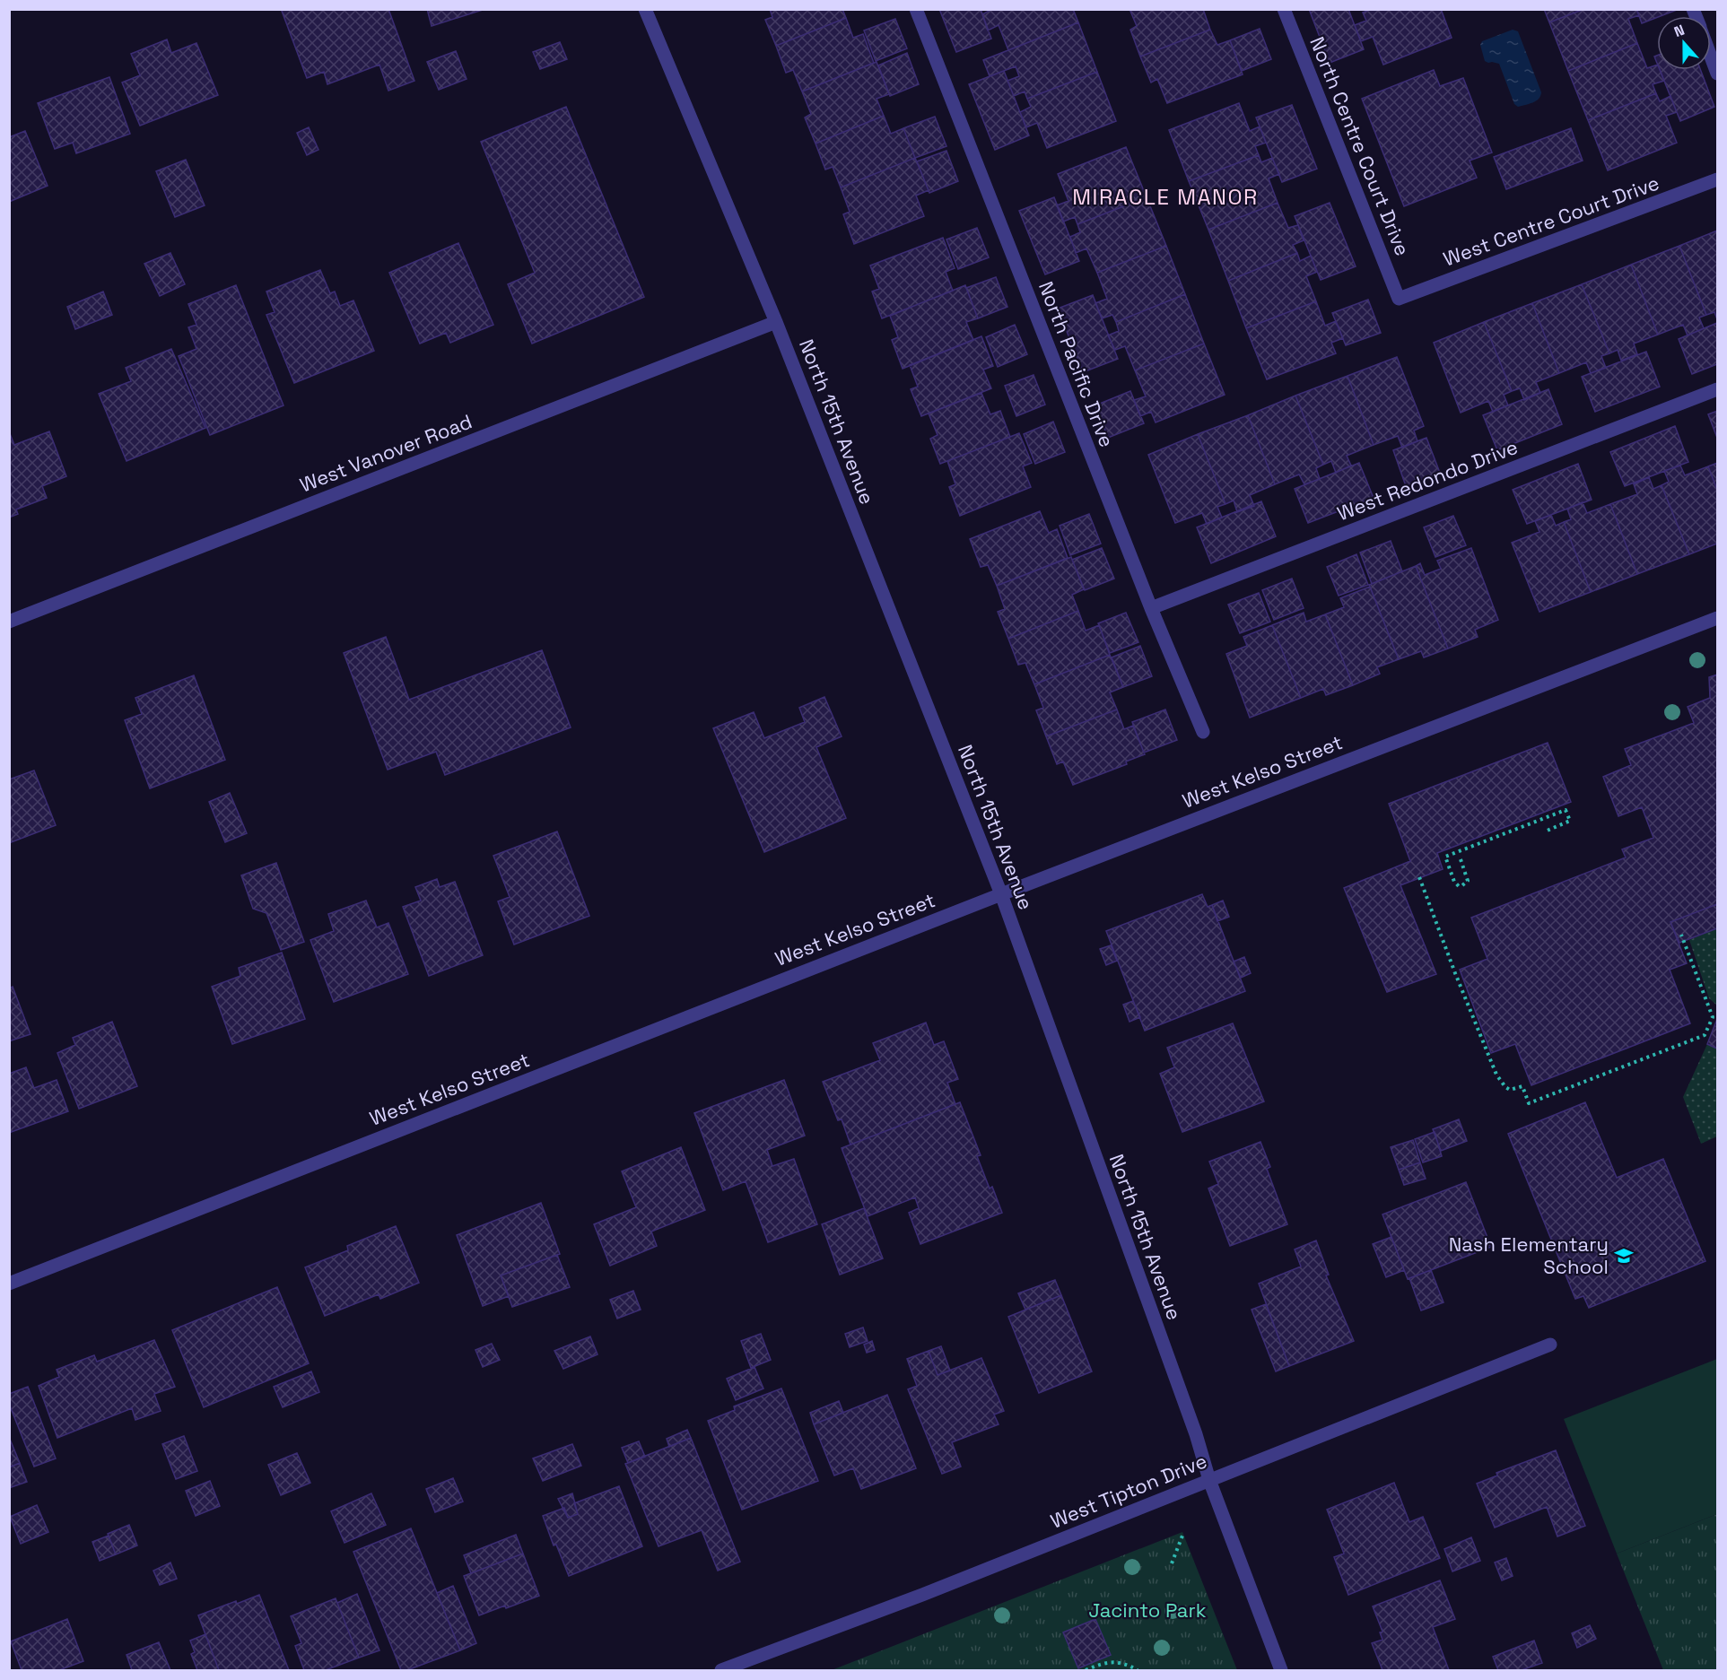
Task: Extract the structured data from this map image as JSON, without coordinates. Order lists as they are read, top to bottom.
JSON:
{
  "streets": {
    "street": [
      "North Centre Court Drive",
      "West Centre Court Drive",
      "North Pacific Drive",
      "North 15th Avenue",
      "West Vanover Road",
      "West Redondo Drive",
      "West Kelso Street",
      "West Tipton Drive"
    ]
  },
  "crossings": [
    ["North Centre Court Drive", "West Centre Court Drive"],
    ["North Pacific Drive", "West Redondo Drive"],
    ["North 15th Avenue", "West Vanover Road"],
    ["North 15th Avenue", "West Kelso Street"],
    ["North 15th Avenue", "West Tipton Drive"]
  ],
  "districts": ["MIRACLE MANOR"],
  "parks": ["Jacinto Park"],
  "places": {
    "school or university": ["Nash Elementary School"]
  },
  "north": "top"
}
